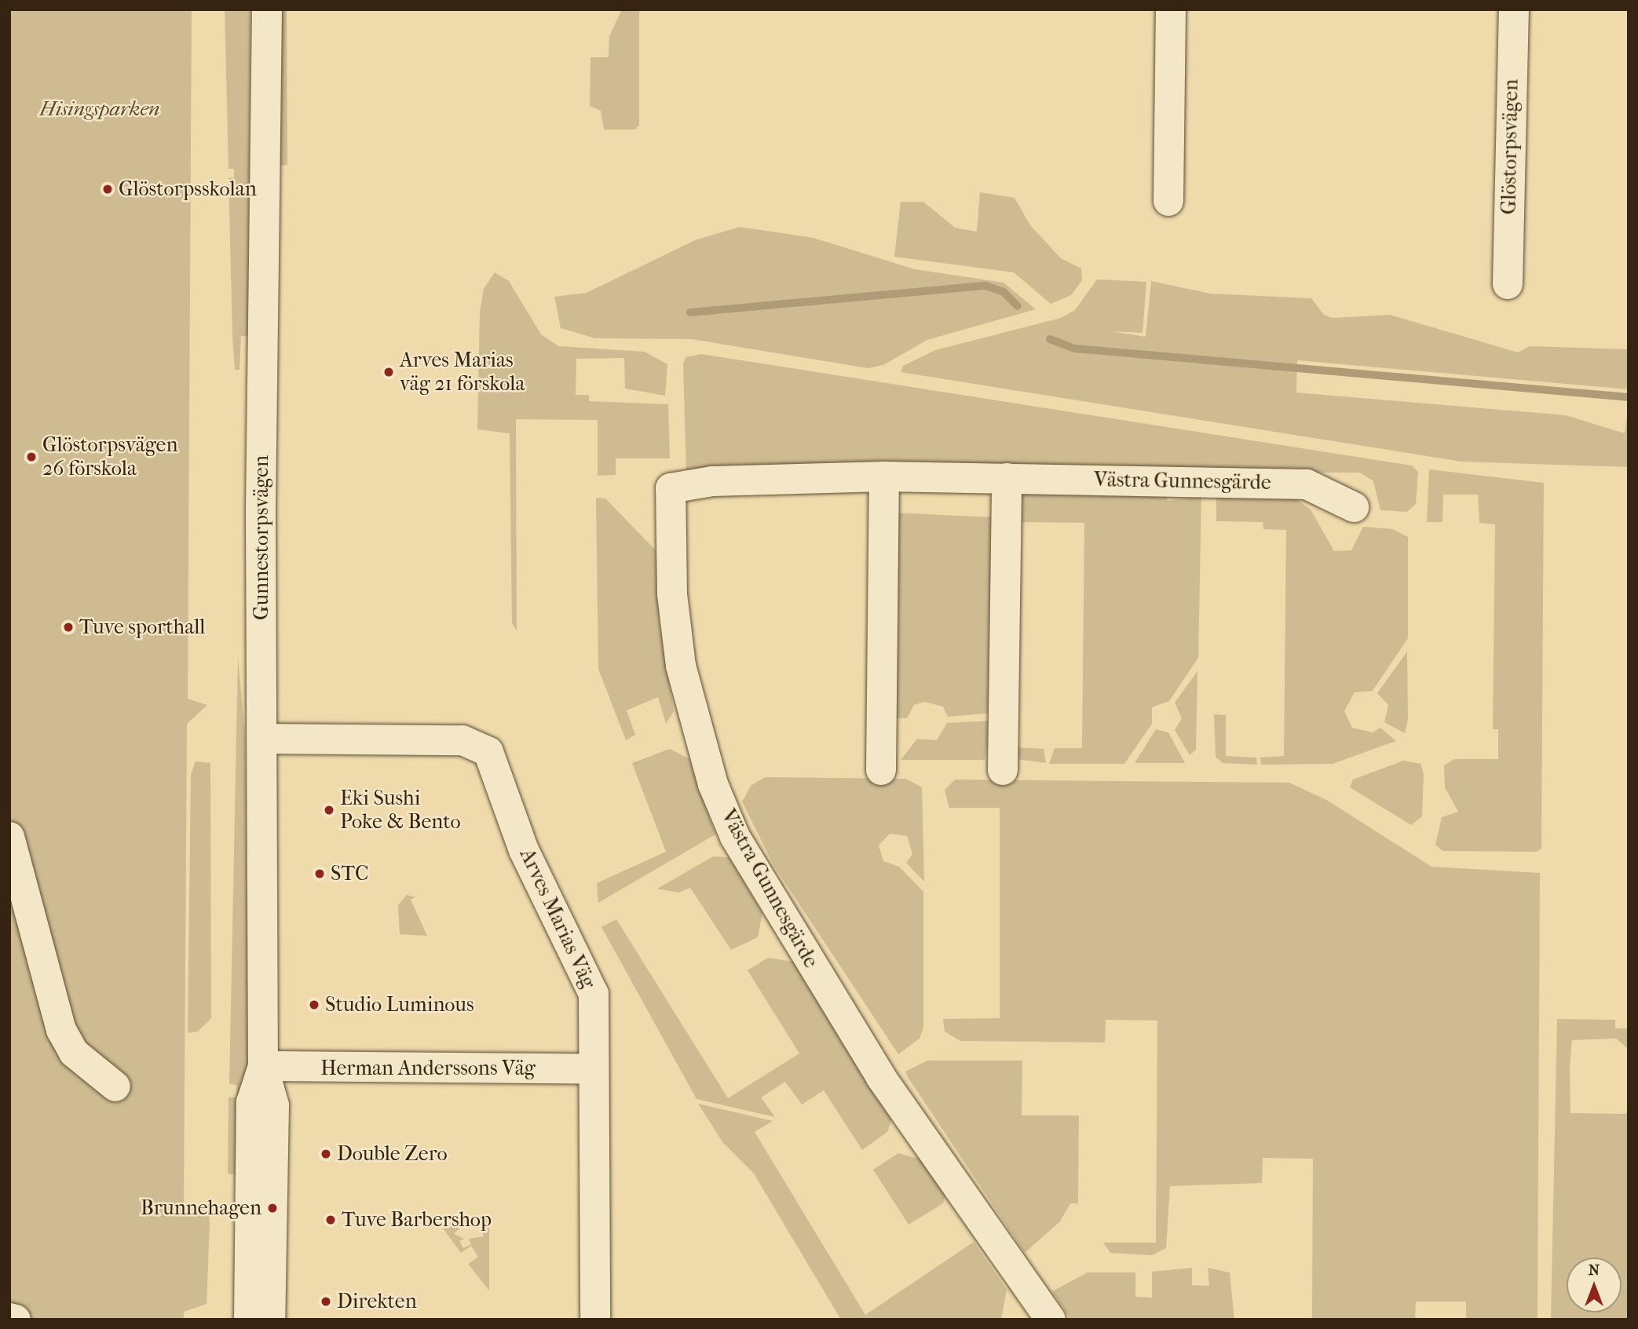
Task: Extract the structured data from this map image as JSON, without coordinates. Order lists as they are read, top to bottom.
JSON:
{
  "streets": {
    "street": [
      "Glöstorpsvägen",
      "Västra Gunnesgärde",
      "Gunnestorpsvägen",
      "Arves Marias Väg",
      "Herman Anderssons Väg"
    ]
  },
  "crossings": [
    ["Gunnestorpsvägen", "Arves Marias Väg"],
    ["Gunnestorpsvägen", "Herman Anderssons Väg"],
    ["Arves Marias Väg", "Herman Anderssons Väg"]
  ],
  "parks": ["Hisingsparken"],
  "places": [
    "Glöstorpsskolan",
    "Arves Marias väg 21 förskola",
    "Glöstorpsvägen 26 förskola",
    "Tuve sporthall",
    "Eki Sushi Poke & Bento",
    "STC",
    "Studio Luminous",
    "Double Zero",
    "Brunnehagen",
    "Tuve Barbershop",
    "Direkten"
  ],
  "north": "top"
}
